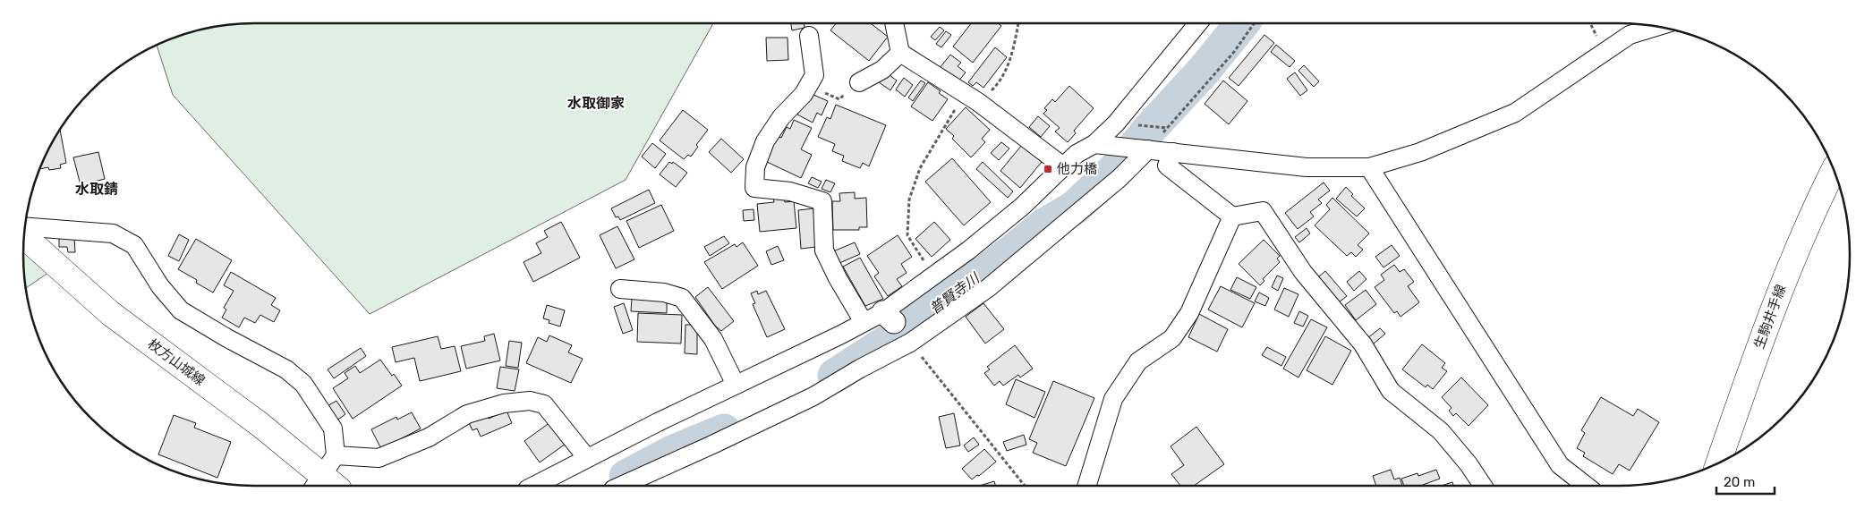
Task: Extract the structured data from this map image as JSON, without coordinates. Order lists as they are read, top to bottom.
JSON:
{
  "streets": {
    "main road": ["生駒井手線", "枚方山城線"]
  },
  "districts": ["水取御家", "水取錆"],
  "water": ["普賢寺川"],
  "places": {
    "transit": ["他力橋"]
  },
  "scale_bar": "20 m"
}
